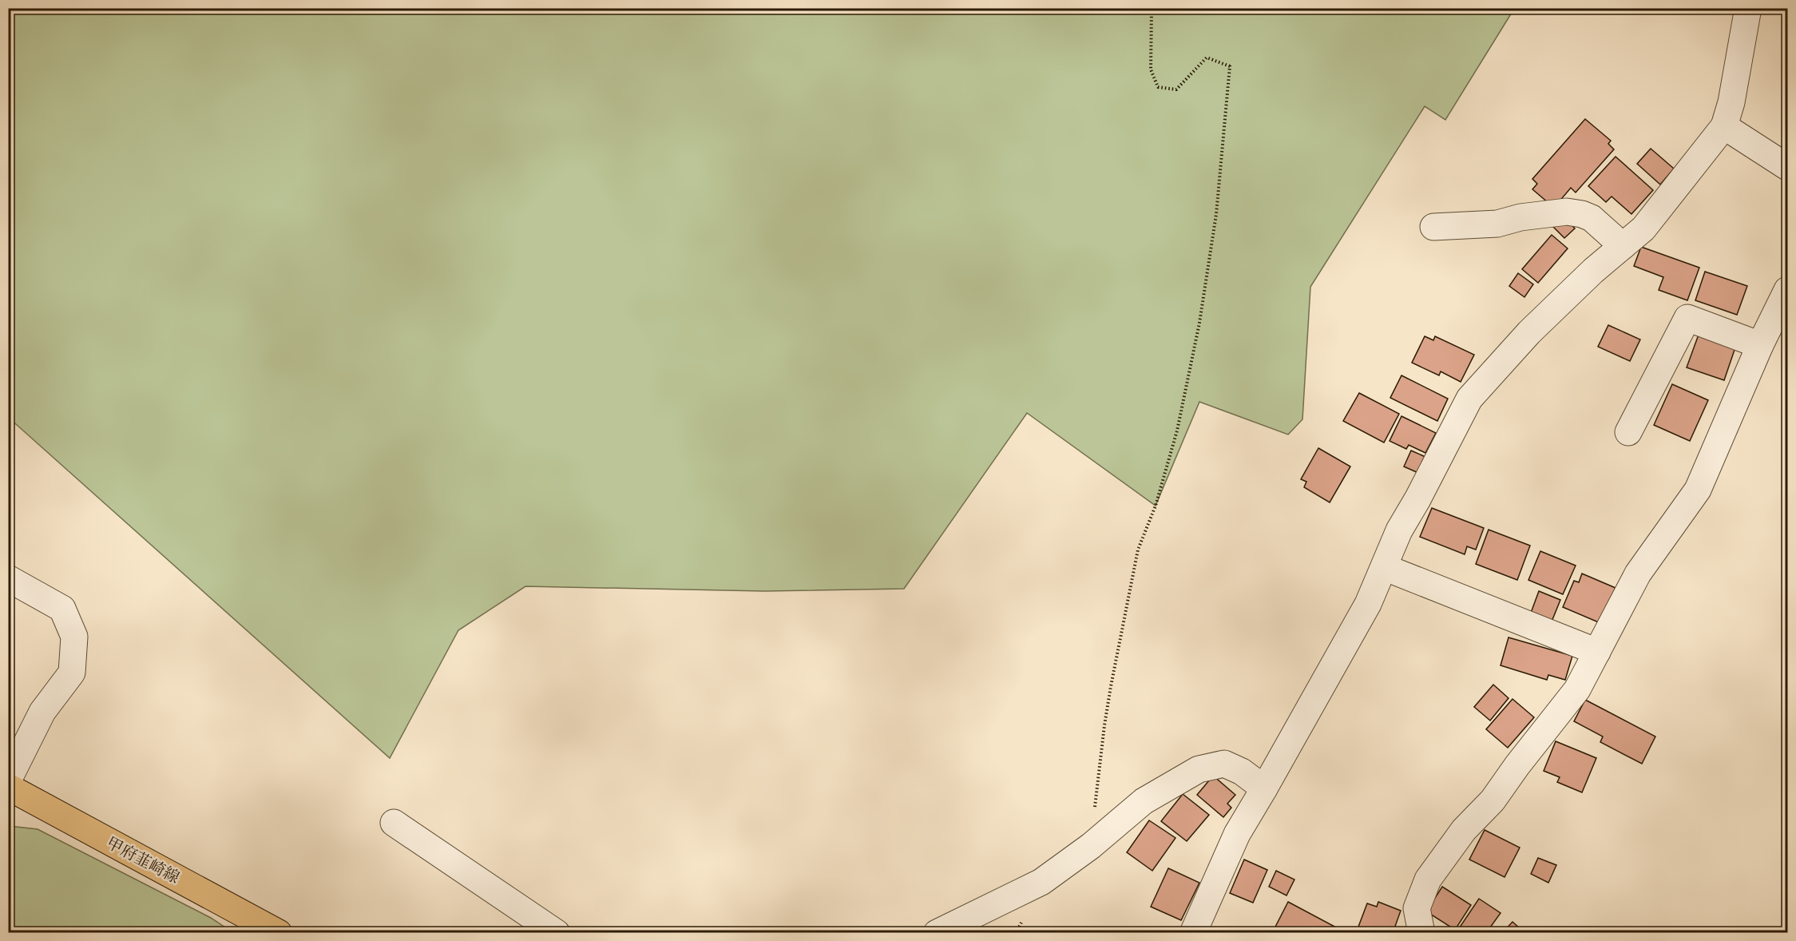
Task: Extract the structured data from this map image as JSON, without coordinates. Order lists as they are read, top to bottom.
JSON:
{
  "streets": {
    "main road": ["甲府韮崎線"]
  }
}
